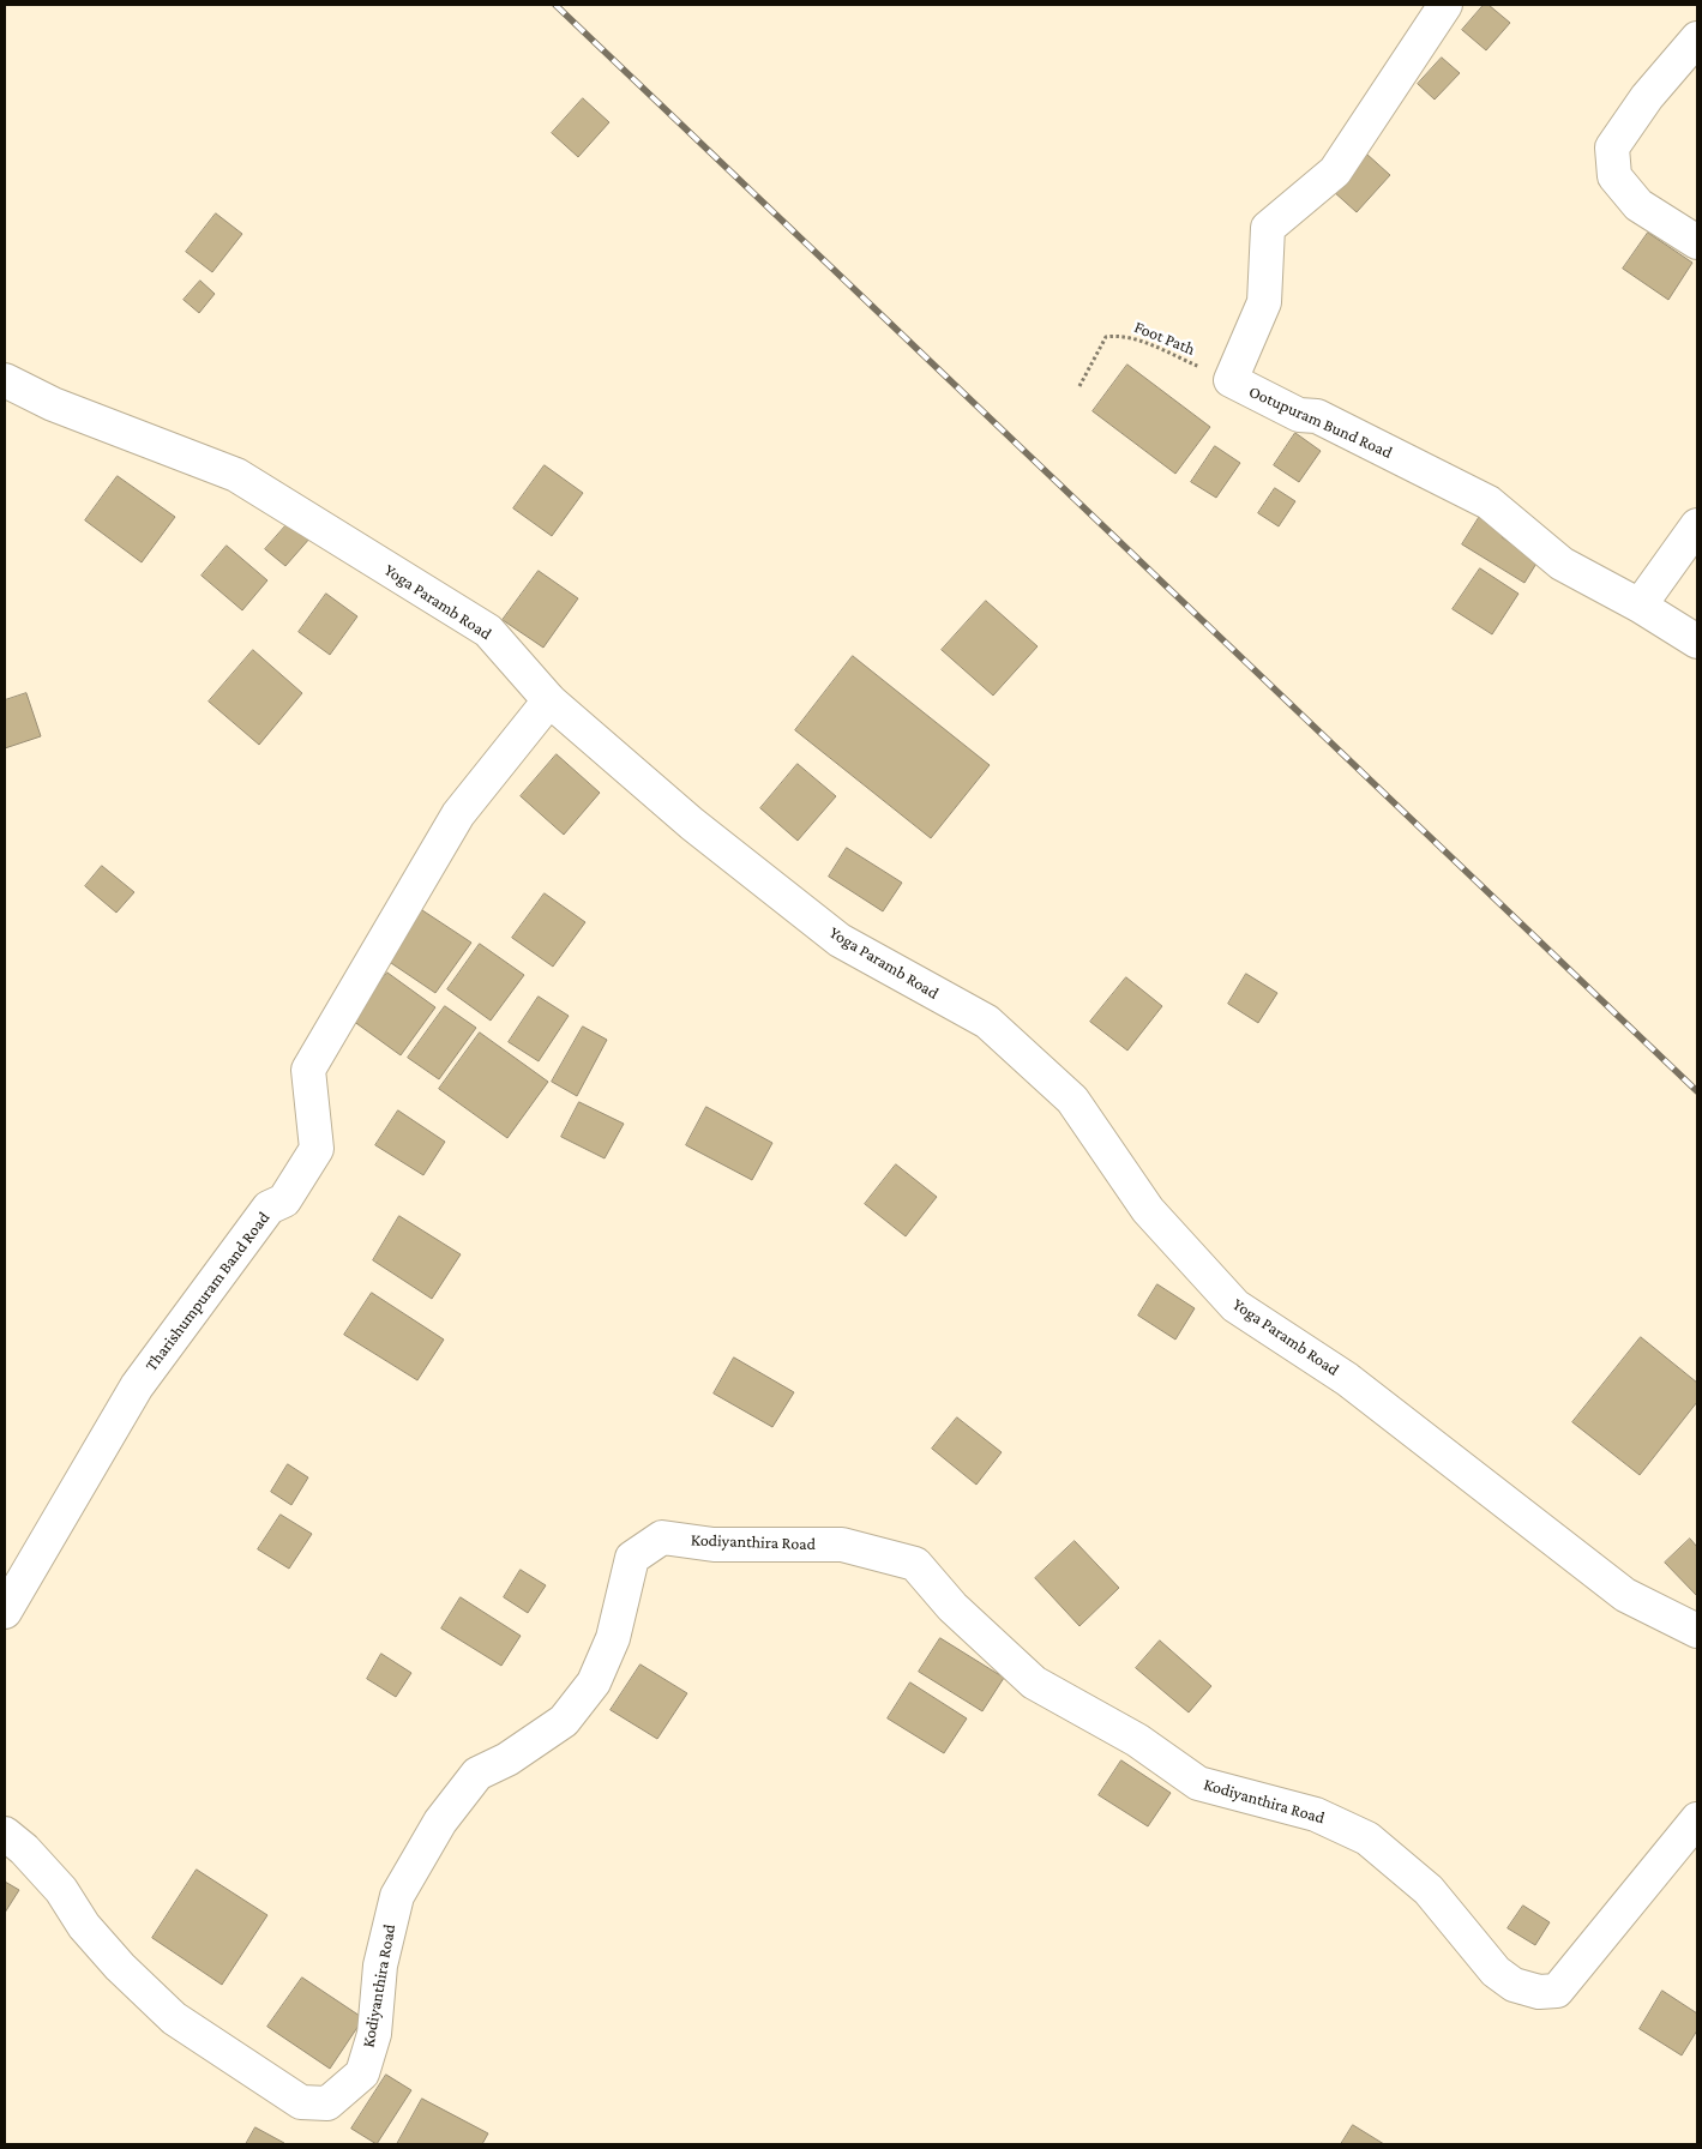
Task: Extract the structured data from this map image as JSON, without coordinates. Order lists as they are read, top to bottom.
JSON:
{
  "streets": {
    "street": [
      "Ootupuram Bund Road",
      "Yoga Paramb Road",
      "Tharishumpuram Band Road",
      "Kodiyanthira Road"
    ],
    "path": ["Foot Path"]
  },
  "crossings": [
    ["Foot Path", "Ootupuram Bund Road"],
    ["Yoga Paramb Road", "Tharishumpuram Band Road"]
  ]
}
